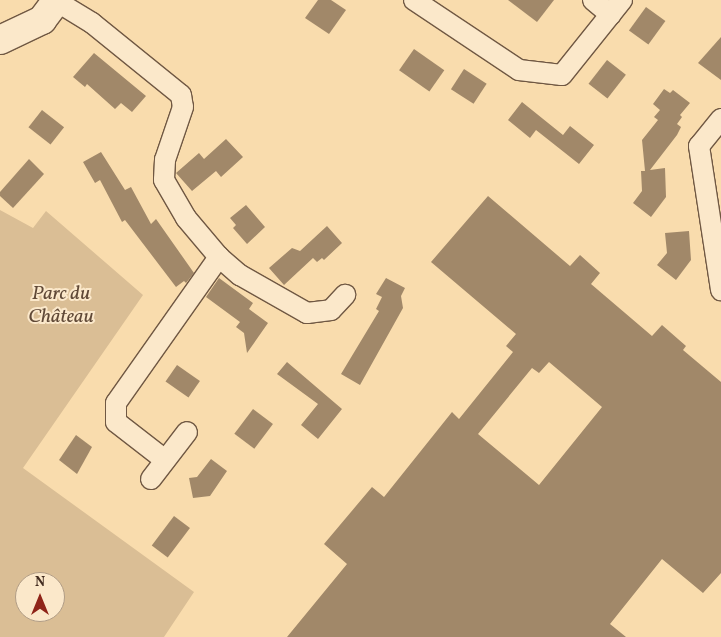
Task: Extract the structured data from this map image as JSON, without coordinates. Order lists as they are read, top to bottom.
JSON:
{
  "parks": ["Parc du Château"],
  "north": "top"
}
